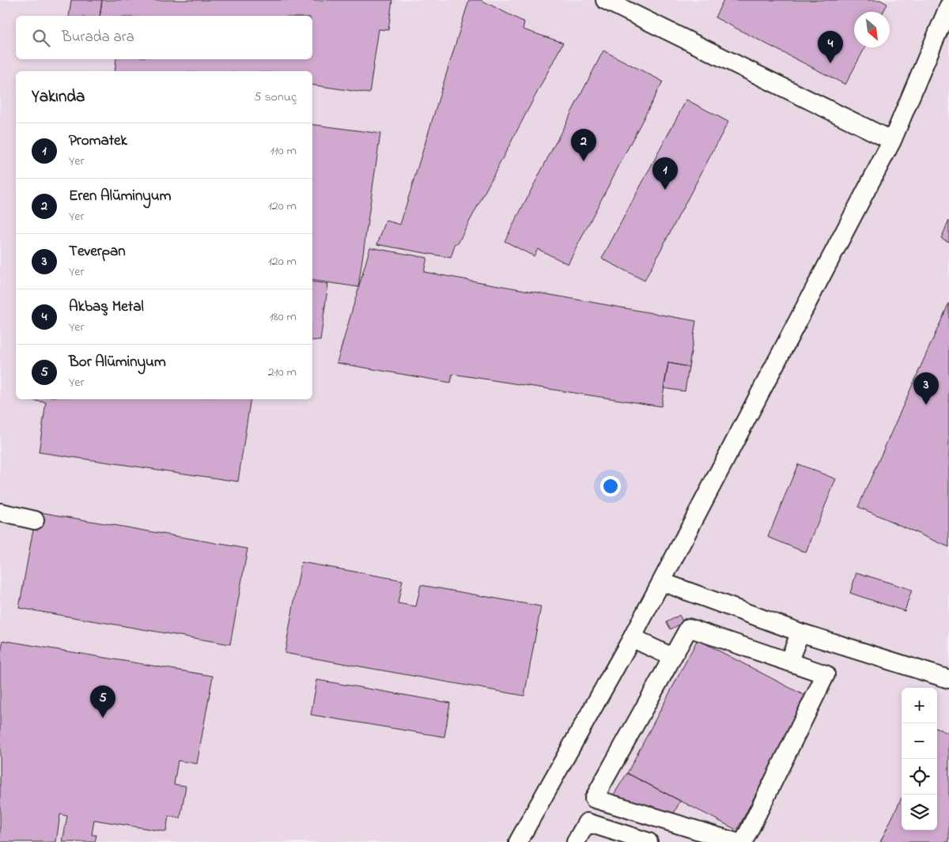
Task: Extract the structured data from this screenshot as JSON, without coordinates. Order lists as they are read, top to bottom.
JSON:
{
  "north": "bottom right",
  "page": {
    "search": "Burada ara",
    "pins": [
      "4",
      "2",
      "1",
      "3",
      "5"
    ],
    "heading": ["Yakında", "5 sonuç"],
    "list": [
      {
        "mark": "1",
        "name": "Promatek",
        "note": "Yer",
        "value": "110 m"
      },
      {
        "mark": "2",
        "name": "Eren Alüminyum",
        "note": "Yer",
        "value": "120 m"
      },
      {
        "mark": "3",
        "name": "Teverpan",
        "note": "Yer",
        "value": "120 m"
      },
      {
        "mark": "4",
        "name": "Akbaş Metal",
        "note": "Yer",
        "value": "180 m"
      },
      {
        "mark": "5",
        "name": "Bor Alüminyum",
        "note": "Yer",
        "value": "210 m"
      }
    ],
    "map_buttons": ["+", "−"]
  }
}
